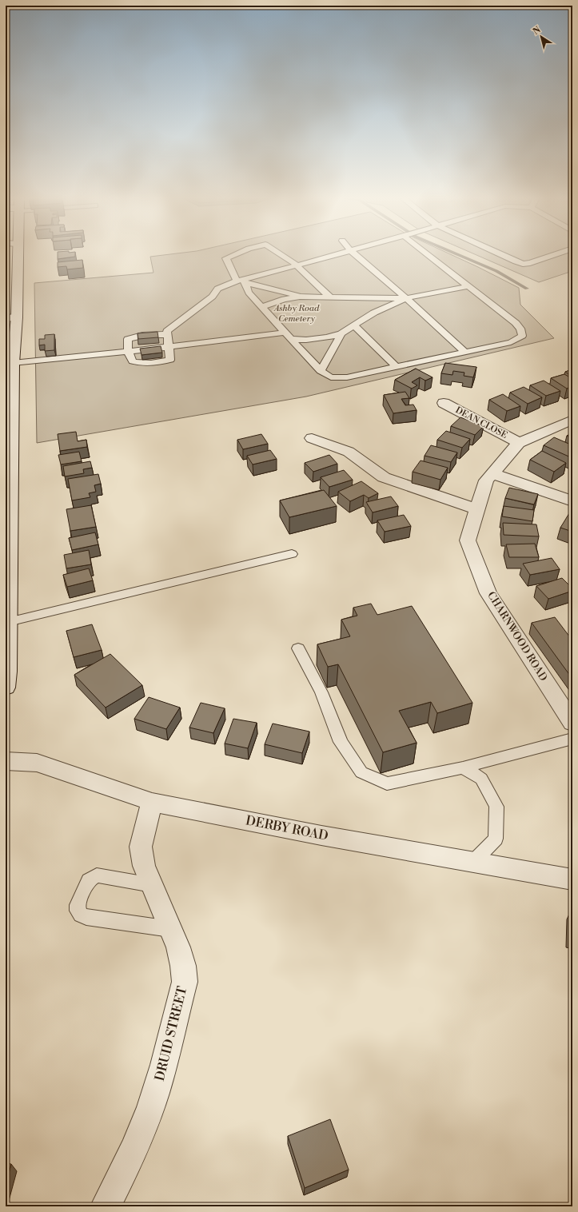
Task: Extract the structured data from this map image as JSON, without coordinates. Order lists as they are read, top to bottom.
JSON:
{
  "streets": {
    "street": [
      "DEAN CLOSE",
      "CHARNWOOD ROAD",
      "DERBY ROAD",
      "DRUID STREET"
    ]
  },
  "crossings": [
    ["DEAN CLOSE", "CHARNWOOD ROAD"],
    ["DERBY ROAD", "DRUID STREET"]
  ],
  "parks": ["Ashby Road Cemetery"],
  "north": "top left"
}
